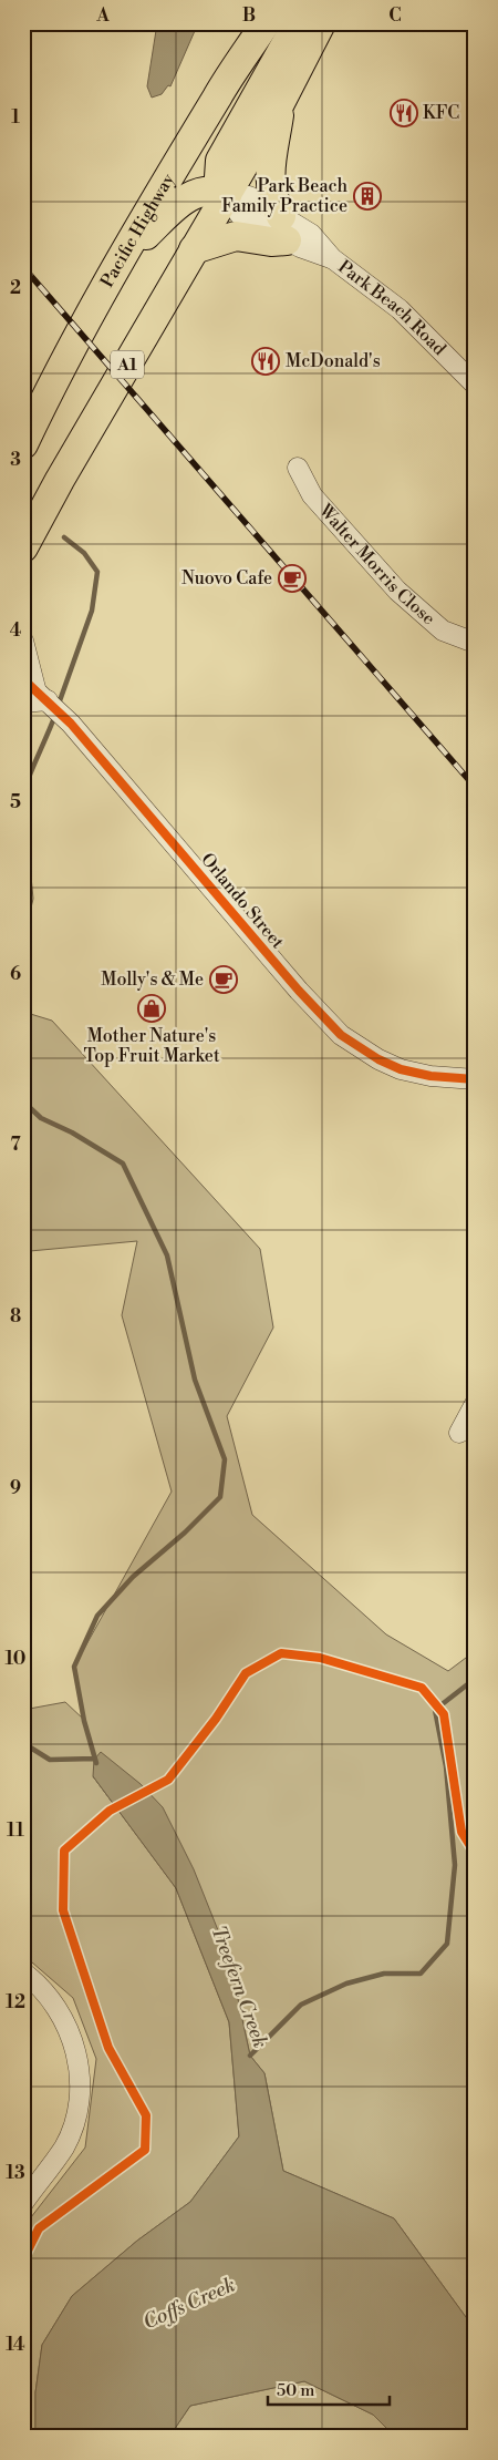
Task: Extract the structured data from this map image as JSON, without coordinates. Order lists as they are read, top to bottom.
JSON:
{
  "streets": {
    "highway": ["Pacific Highway", "A1"],
    "street": ["Park Beach Road", "Walter Morris Close", "Orlando Street"]
  },
  "crossings": [
    ["Park Beach Road", "A1"]
  ],
  "water": ["Treefern Creek", "Coffs Creek"],
  "places": {
    "restaurant": ["KFC", "McDonald's"],
    "building": ["Park Beach Family Practice"],
    "cafe": ["Nuovo Cafe", "Molly's & Me"],
    "shop": ["Mother Nature's Top Fruit Market"]
  },
  "scale_bar": "50 m",
  "grid": {
    "columns": ["A", "B", "C"],
    "rows": [
      "1",
      "2",
      "3",
      "4",
      "5",
      "6",
      "7",
      "8",
      "9",
      "10",
      "11",
      "12",
      "13",
      "14"
    ]
  }
}
